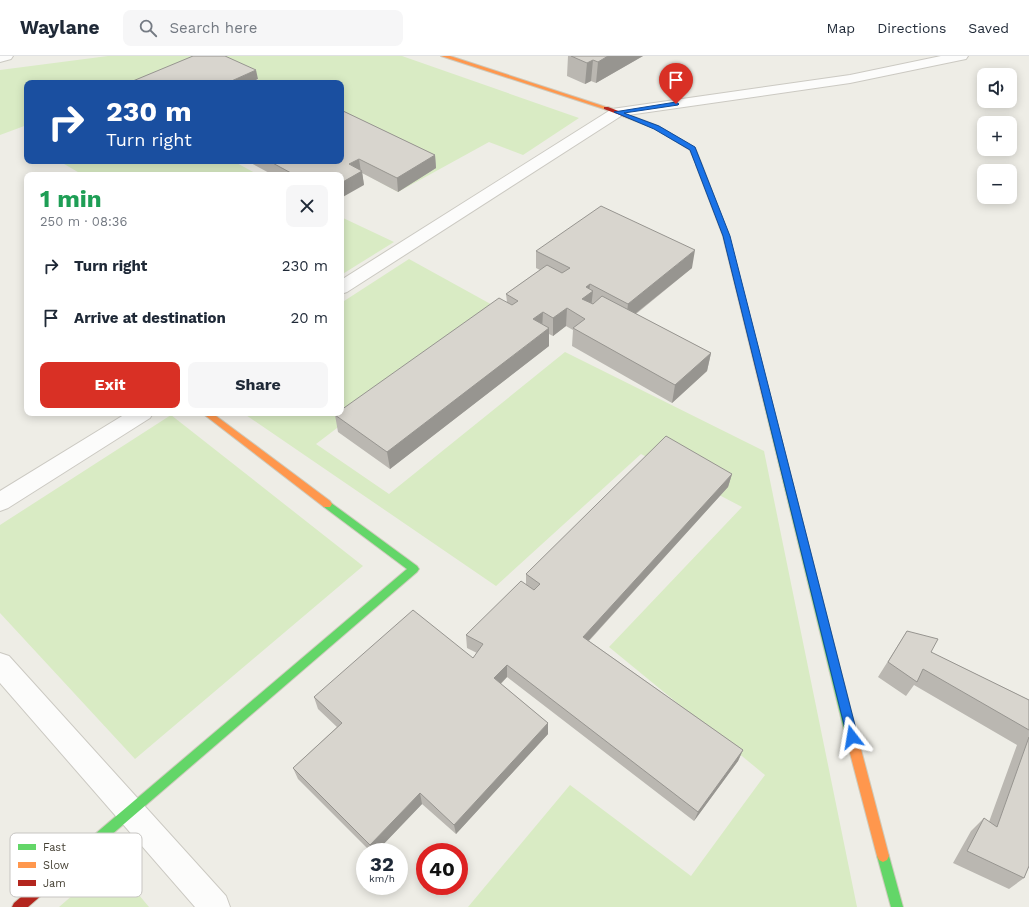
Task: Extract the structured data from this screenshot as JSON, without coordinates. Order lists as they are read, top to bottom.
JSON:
{
  "legend": ["Fast", "Slow", "Jam"],
  "page": {
    "header": "Waylane",
    "search": "Search here",
    "nav": ["Map", "Directions", "Saved"],
    "map_buttons": ["+", "−"],
    "turn": ["230 m", "Turn right"],
    "heading": ["1 min", "250 m · 08:36"],
    "list": [
      {
        "name": "Turn right",
        "value": "230 m"
      },
      {
        "name": "Arrive at destination",
        "value": "20 m"
      }
    ],
    "buttons": ["Exit", "Share"],
    "speed": "32 km/h",
    "limit": "40"
  }
}
